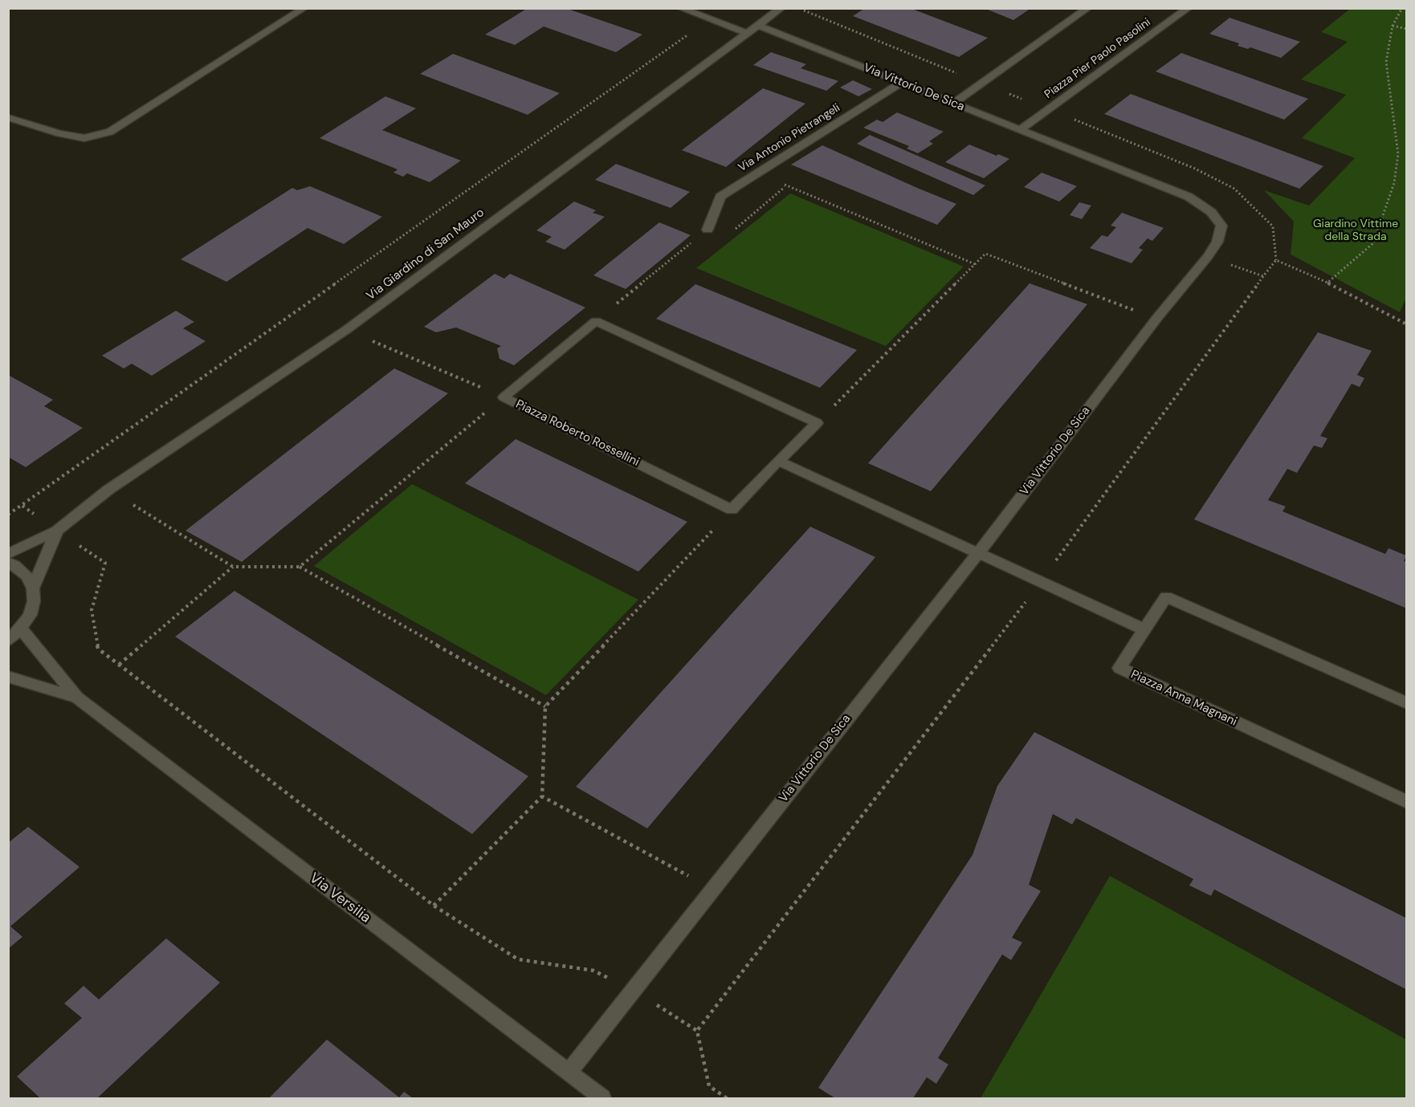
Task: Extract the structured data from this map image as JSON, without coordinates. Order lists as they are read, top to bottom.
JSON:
{
  "streets": {
    "street": [
      "Piazza Pier Paolo Pasolini",
      "Via Vittorio De Sica",
      "Via Antonio Pietrangeli",
      "Via Giardino di San Mauro",
      "Piazza Roberto Rossellini",
      "Piazza Anna Magnani",
      "Via Versilia"
    ]
  },
  "crossings": [
    ["Piazza Pier Paolo Pasolini", "Via Vittorio De Sica"],
    ["Via Vittorio De Sica", "Via Antonio Pietrangeli"],
    ["Via Vittorio De Sica", "Via Giardino di San Mauro"],
    ["Via Vittorio De Sica", "Via Versilia"]
  ],
  "parks": ["Giardino Vittime della Strada"]
}
